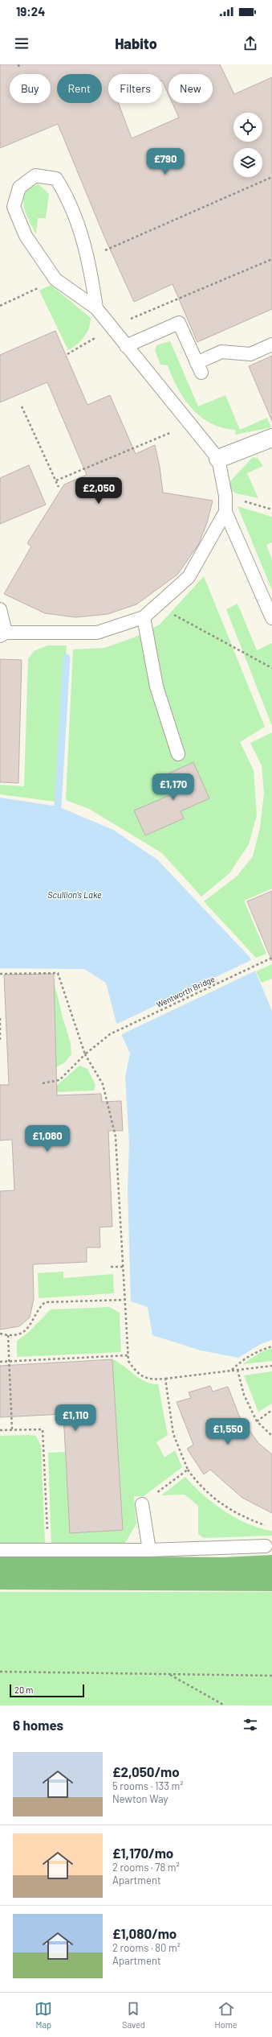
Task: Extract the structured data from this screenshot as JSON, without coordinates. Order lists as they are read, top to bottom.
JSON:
{
  "streets": {
    "path": ["Wentworth Bridge"]
  },
  "water": ["Scullion's Lake"],
  "scale_bar": "20 m",
  "page": {
    "status": "19:24",
    "header": "Habito",
    "chip": [
      "Buy",
      "Rent",
      "Filters",
      "New"
    ],
    "price": [
      "£790",
      "£2,050",
      "£1,170",
      "£1,080",
      "£1,110",
      "£1,550"
    ],
    "scale": "20 m",
    "heading": "6 homes",
    "list": [
      {
        "name": "£2,050/mo",
        "note": "5 rooms · 133 m² · Newton Way"
      },
      {
        "name": "£1,170/mo",
        "note": "2 rooms · 78 m² · Apartment"
      },
      {
        "name": "£1,080/mo",
        "note": "2 rooms · 80 m² · Apartment"
      }
    ],
    "tabs": ["Map", "Saved", "Home"]
  }
}
